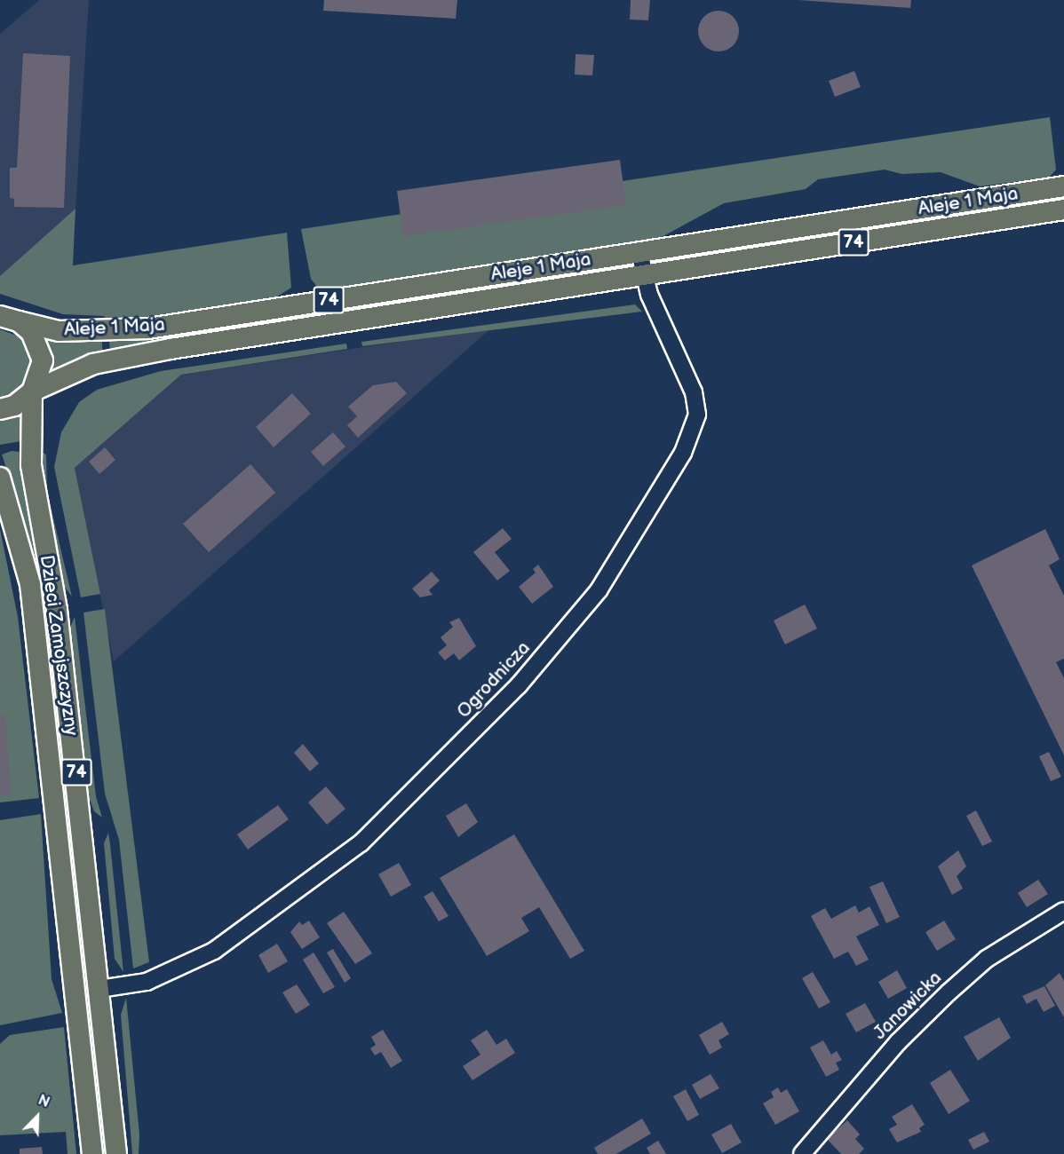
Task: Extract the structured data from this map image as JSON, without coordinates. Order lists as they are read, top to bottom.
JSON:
{
  "streets": {
    "main road": ["Aleje 1 Maja", "74", "Dzieci Zamojszczyzny"],
    "street": ["Ogrodnicza", "Janowicka"]
  },
  "crossings": [
    ["Aleje 1 Maja", "74"],
    ["Aleje 1 Maja", "Dzieci Zamojszczyzny"],
    ["Aleje 1 Maja", "Ogrodnicza"],
    ["74", "Dzieci Zamojszczyzny"],
    ["Dzieci Zamojszczyzny", "Ogrodnicza"]
  ],
  "north": "top right"
}
